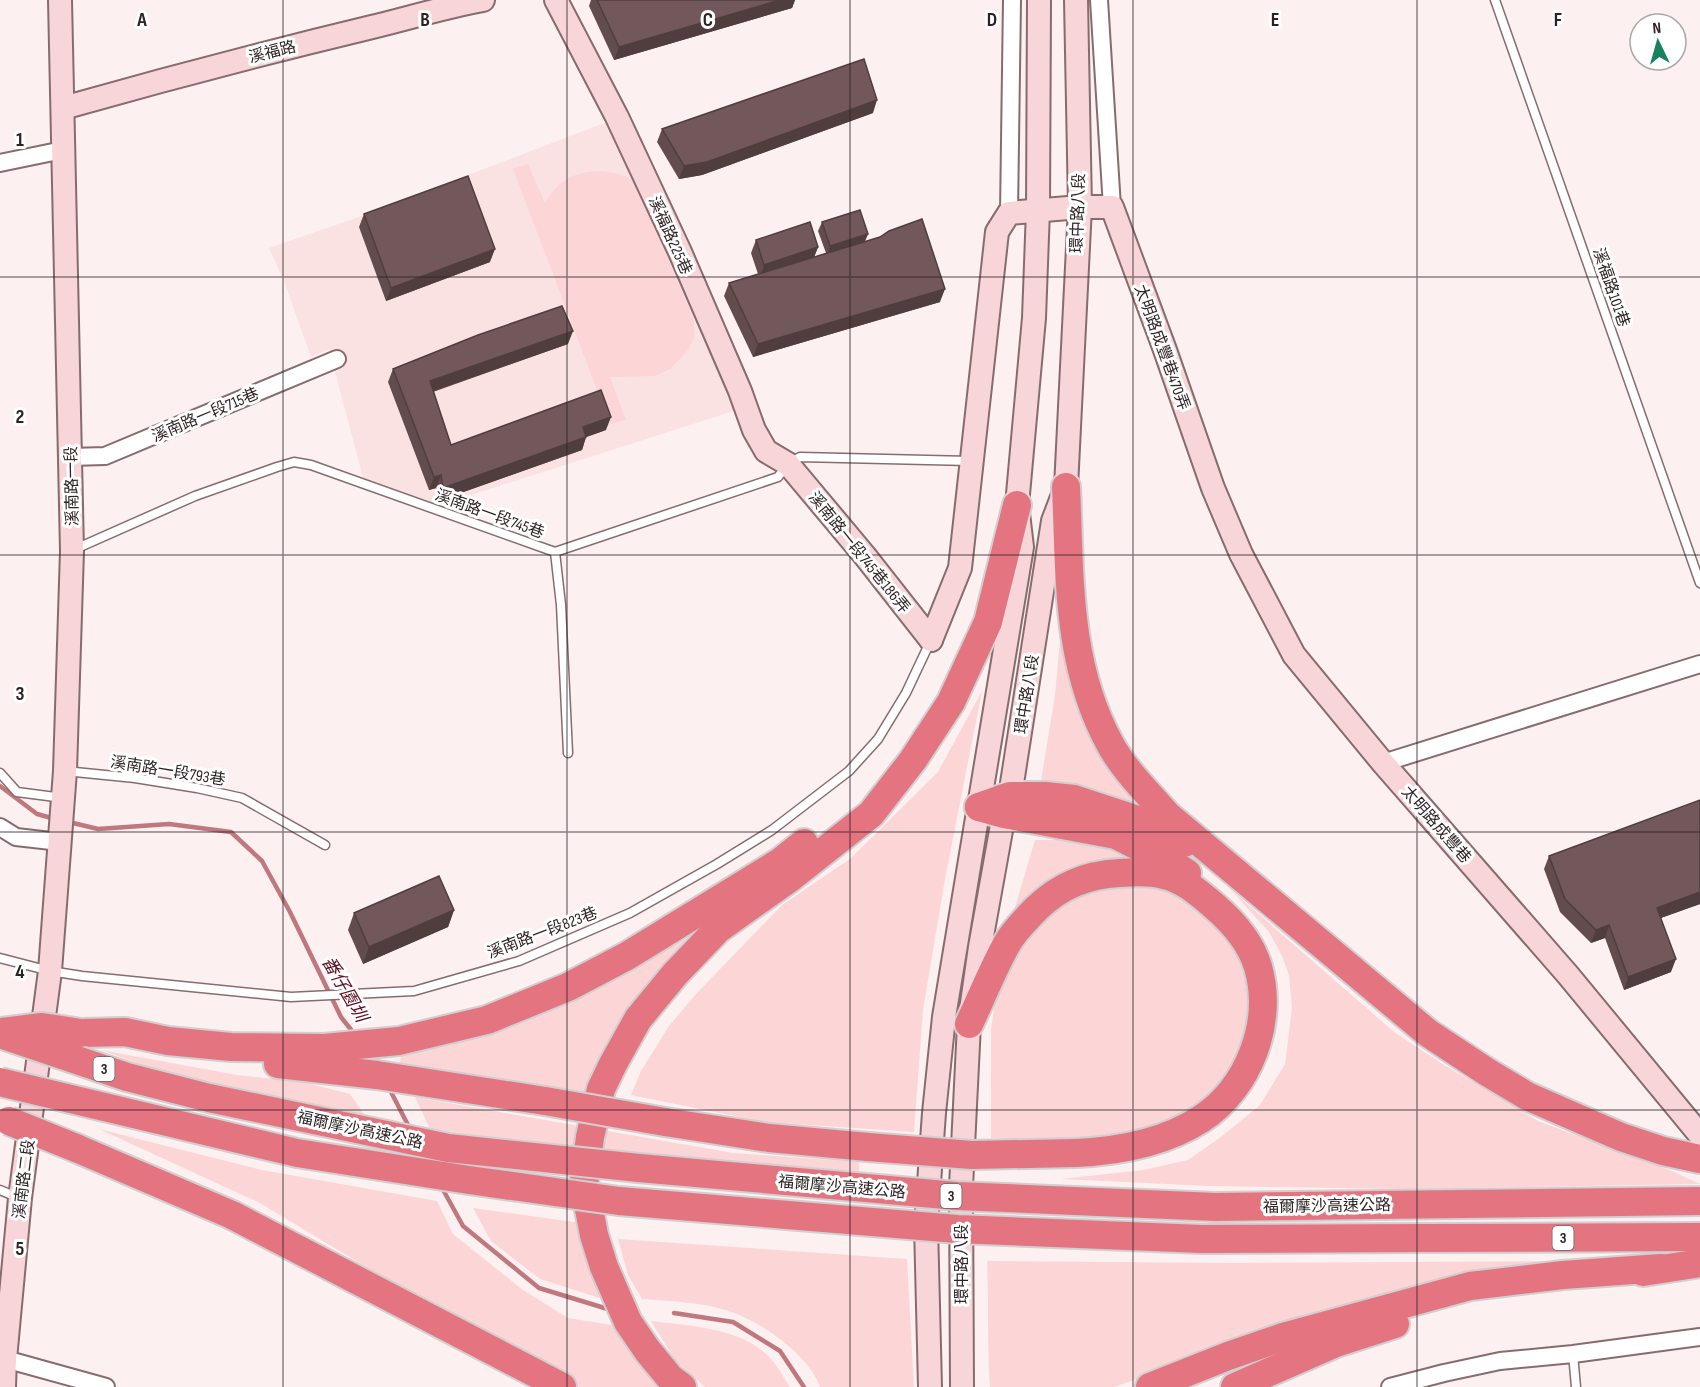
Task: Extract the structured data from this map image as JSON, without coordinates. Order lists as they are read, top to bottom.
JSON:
{
  "streets": {
    "highway": ["3", "福爾摩沙高速公路"],
    "street": [
      "溪福路",
      "環中路八段",
      "溪福路225巷",
      "太明路成豐巷470弄",
      "溪南路一段715巷",
      "溪南路一段",
      "溪南路一段745巷186弄",
      "太明路成豐巷",
      "溪南路二段"
    ],
    "lane": [
      "溪福路101巷",
      "溪南路一段745巷",
      "溪南路一段793巷",
      "溪南路一段823巷"
    ]
  },
  "crossings": [
    ["溪福路", "溪南路一段"],
    ["環中路八段", "太明路成豐巷470弄"],
    ["溪福路225巷", "溪南路一段745巷"],
    ["溪福路225巷", "溪南路一段745巷186弄"],
    ["太明路成豐巷470弄", "太明路成豐巷"],
    ["溪南路一段715巷", "溪南路一段"],
    ["溪南路一段", "溪南路一段745巷"],
    ["溪南路一段", "溪南路一段793巷"],
    ["溪南路一段", "溪南路一段823巷"],
    ["溪南路一段", "溪南路二段"],
    ["溪南路一段745巷", "溪南路一段745巷186弄"],
    ["溪南路一段745巷186弄", "溪南路一段823巷"],
    ["溪南路一段823巷", "溪南路二段"]
  ],
  "water": ["番仔園圳"],
  "north": "top",
  "grid": {
    "columns": [
      "A",
      "B",
      "C",
      "D",
      "E",
      "F"
    ],
    "rows": [
      "1",
      "2",
      "3",
      "4",
      "5"
    ]
  }
}
